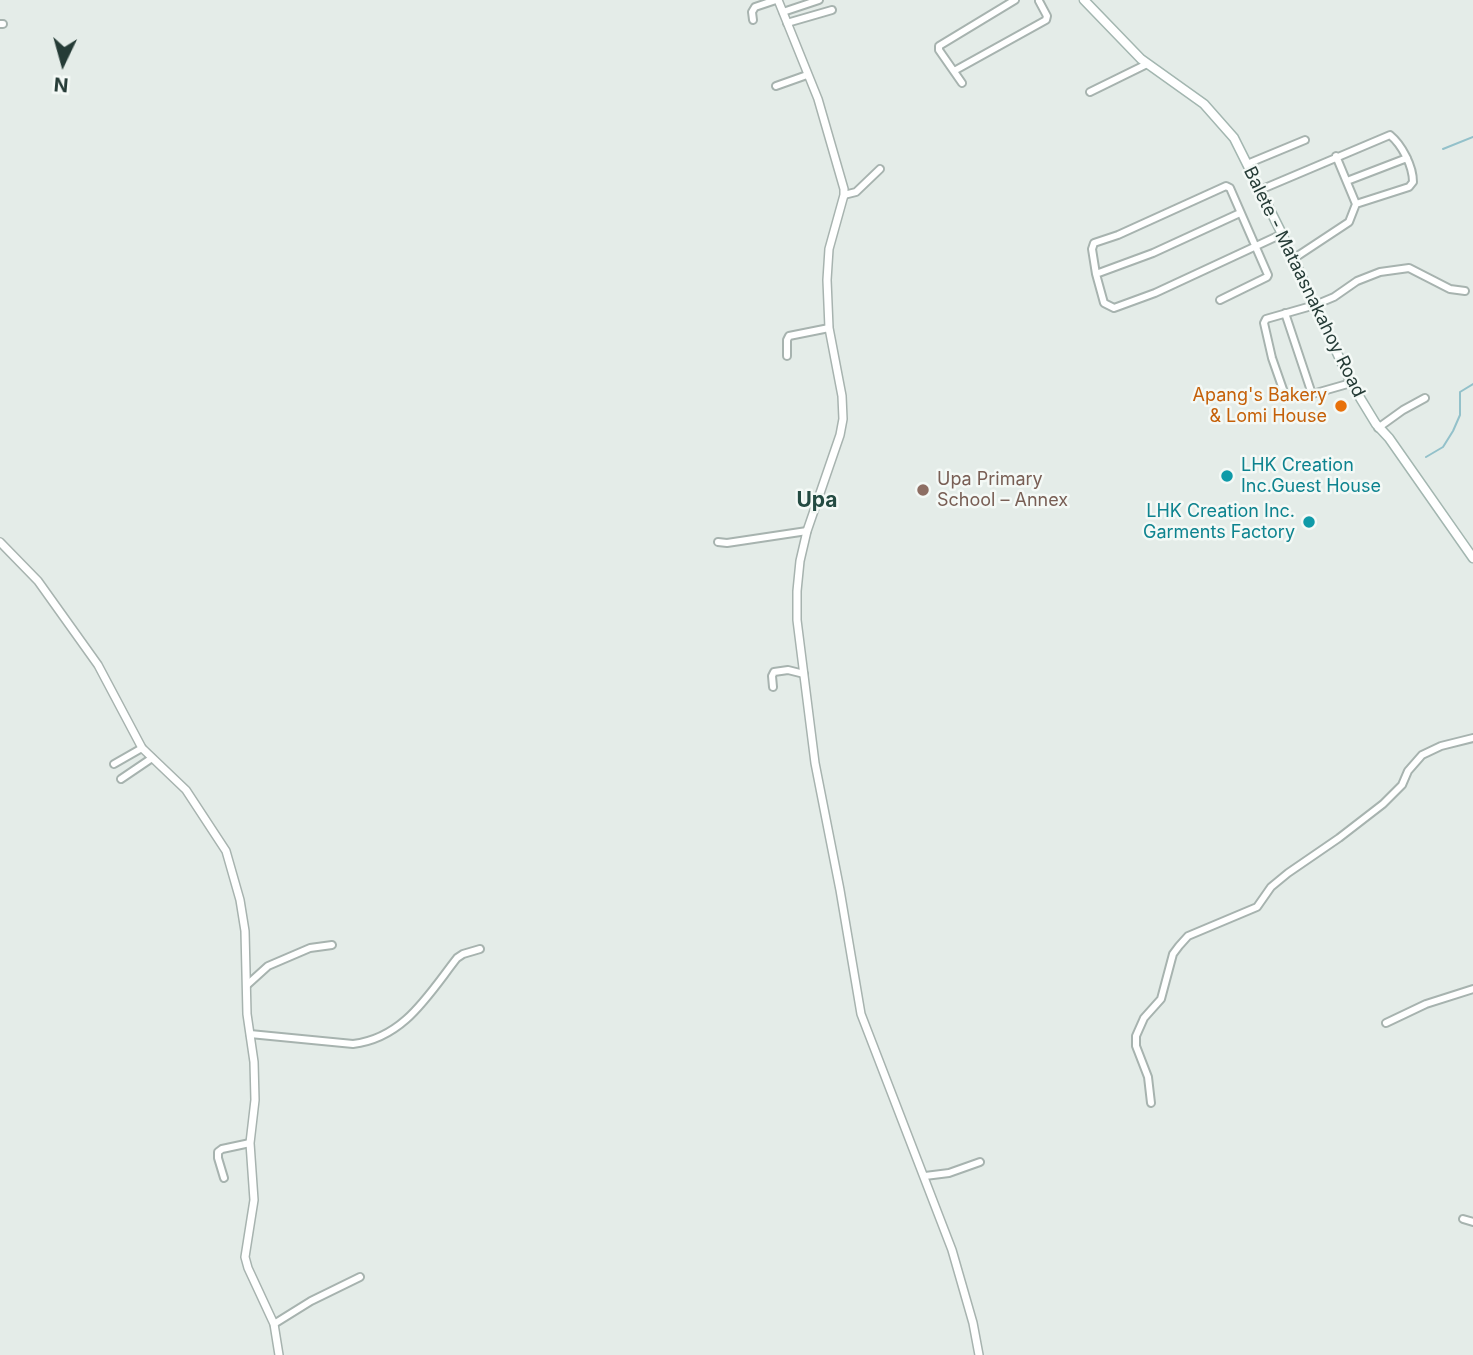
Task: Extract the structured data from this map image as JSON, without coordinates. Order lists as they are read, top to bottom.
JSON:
{
  "streets": {
    "main road": ["Balete - Mataasnakahoy Road"]
  },
  "districts": ["Upa"],
  "places": [
    "Apang's Bakery & Lomi House",
    "LHK Creation Inc.Guest House",
    "Upa Primary School – Annex",
    "LHK Creation Inc. Garments Factory"
  ],
  "north": "bottom"
}
